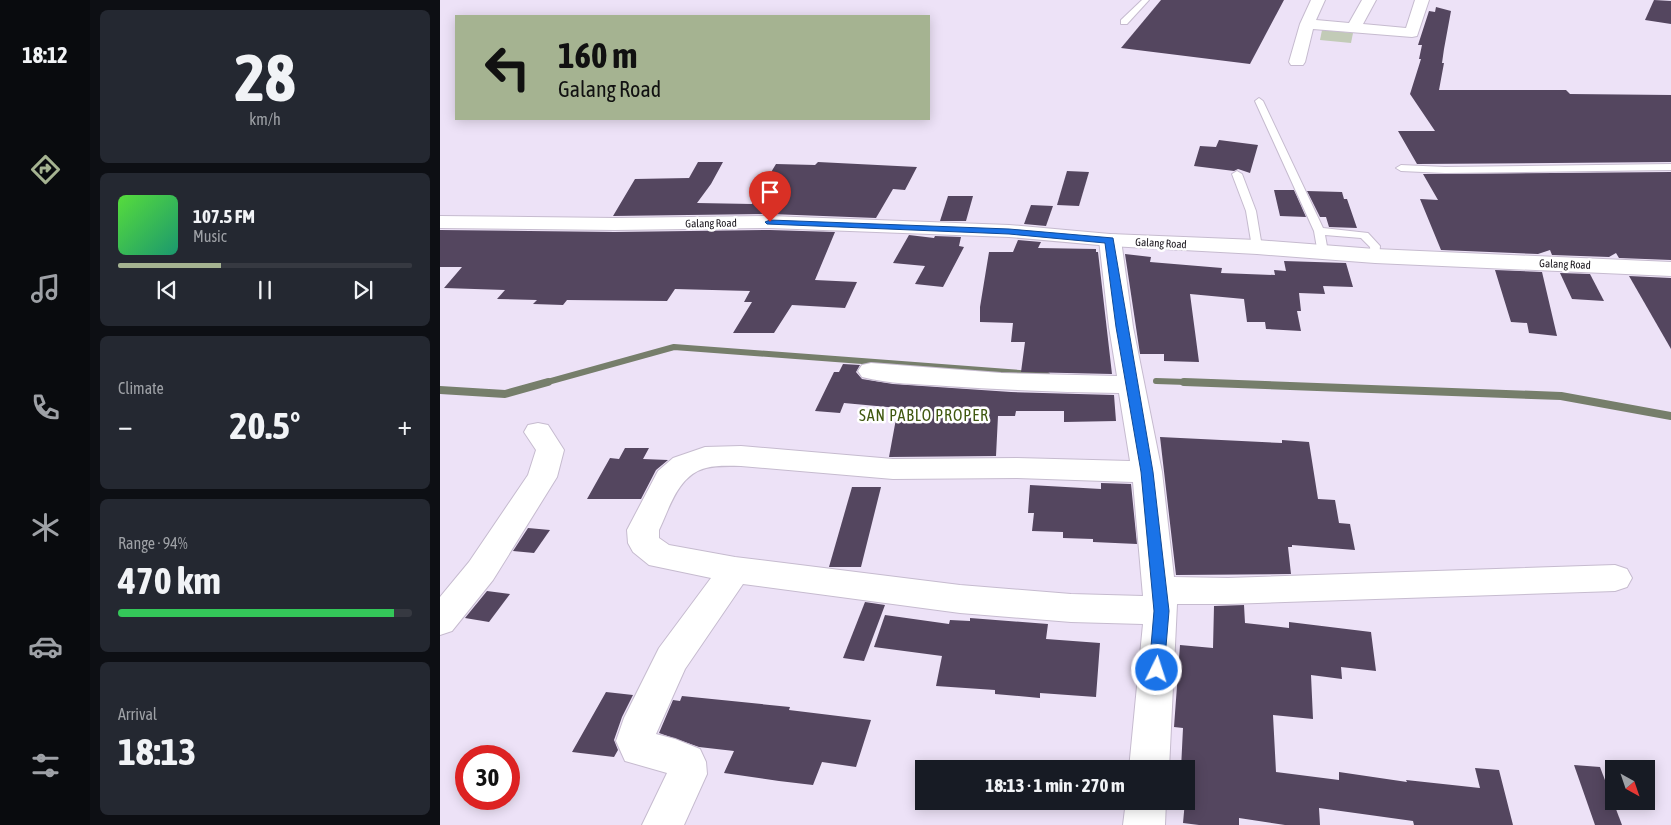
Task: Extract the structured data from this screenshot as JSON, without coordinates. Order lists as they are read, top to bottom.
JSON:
{
  "streets": {
    "street": ["Galang Road"]
  },
  "districts": ["SAN PABLO PROPER"],
  "north": "bottom right",
  "page": {
    "tabs": "18:12",
    "tile": [
      ["28", "km/h"],
      "Climate",
      ["Range · 94%", "470 km"],
      ["Arrival", "18:13"]
    ],
    "turn": ["160 m", "Galang Road"],
    "song": ["107.5 FM", "Music"],
    "heat": ["−", "20.5°", "+"],
    "limit": "30",
    "trip": "18:13 · 1 min · 270 m"
  }
}
